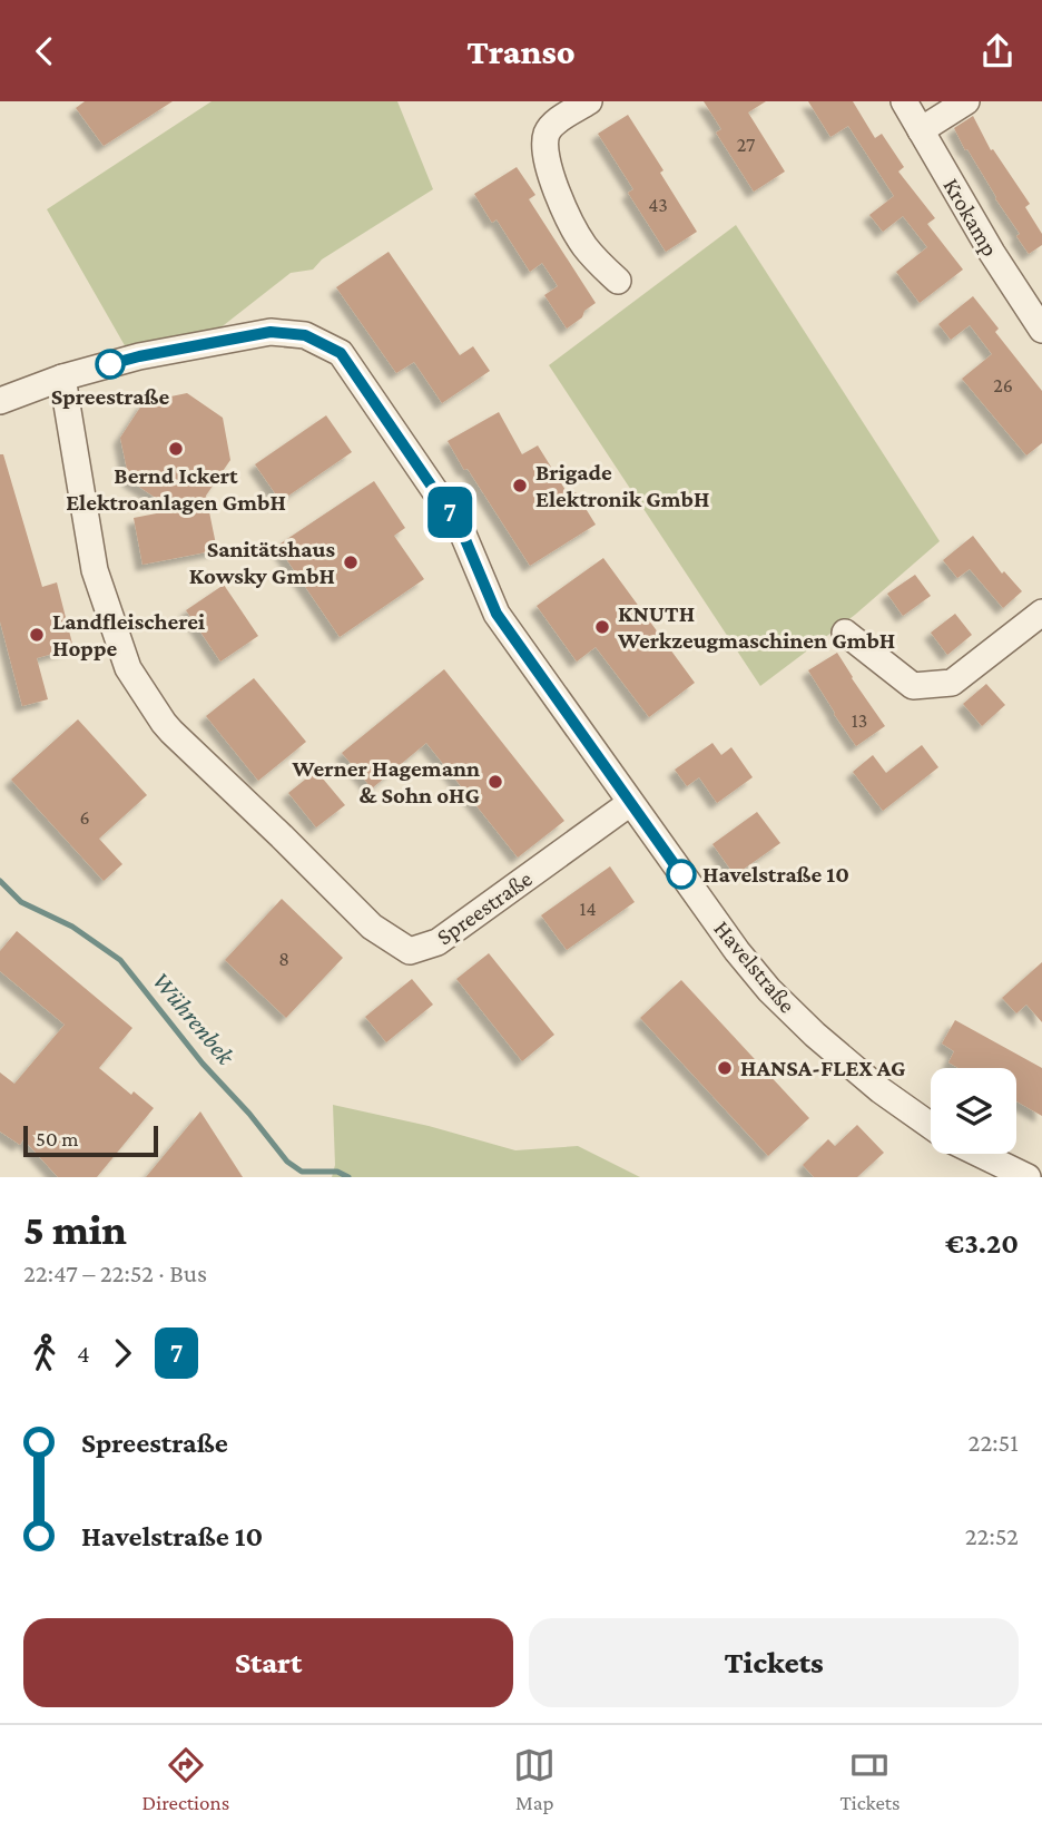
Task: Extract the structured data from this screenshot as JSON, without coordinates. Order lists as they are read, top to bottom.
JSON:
{
  "streets": {
    "street": ["Krokamp", "Spreestraße", "Havelstraße"]
  },
  "crossings": [
    ["Spreestraße", "Havelstraße"]
  ],
  "water": ["Wührenbek"],
  "places": [
    "Spreestraße",
    "Bernd Ickert Elektroanlagen GmbH",
    "Brigade Elektronik GmbH",
    "Sanitätshaus Kowsky GmbH",
    "KNUTH Werkzeugmaschinen GmbH",
    "Landfleischerei Hoppe",
    "Werner Hagemann & Sohn oHG",
    "Havelstraße 10",
    "HANSA-FLEX AG"
  ],
  "lines": ["bus line 7"],
  "house_numbers": [
    "27",
    "43",
    "26",
    "13",
    "6",
    "14",
    "8"
  ],
  "scale_bar": "50 m",
  "page": {
    "header": "Transo",
    "on_map": "7",
    "scale": "50 m",
    "heading": ["5 min", "22:47 – 22:52 · Bus", "€3.20"],
    "legs": ["4", "7"],
    "list": [
      {
        "name": "Spreestraße",
        "value": "22:51"
      },
      {
        "name": "Havelstraße 10",
        "value": "22:52"
      }
    ],
    "buttons": ["Start", "Tickets"],
    "tabs": ["Directions", "Map", "Tickets"]
  }
}
